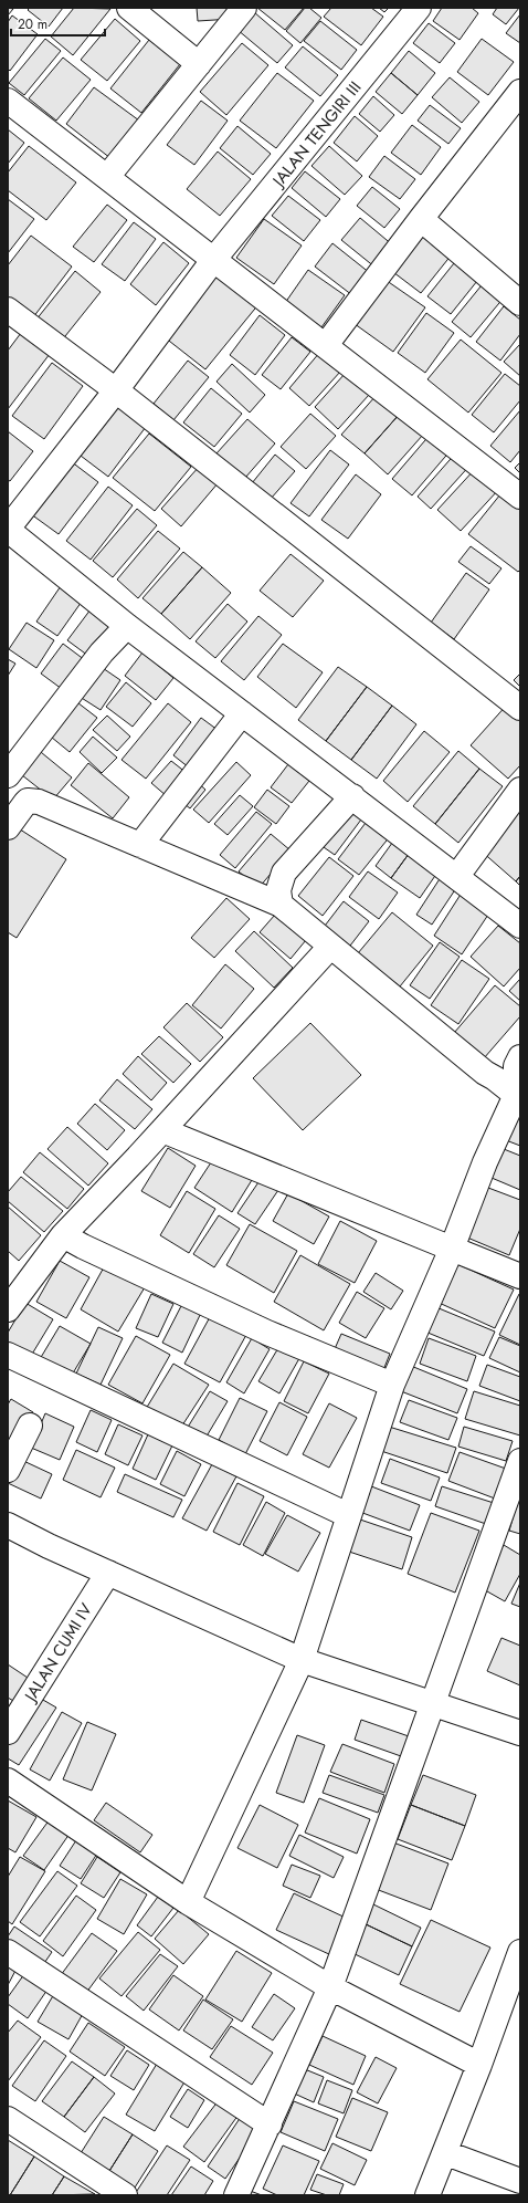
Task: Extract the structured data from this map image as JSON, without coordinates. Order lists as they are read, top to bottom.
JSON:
{
  "streets": {
    "street": ["JALAN TENGIRI III", "JALAN CUMI IV"]
  },
  "scale_bar": "20 m"
}
